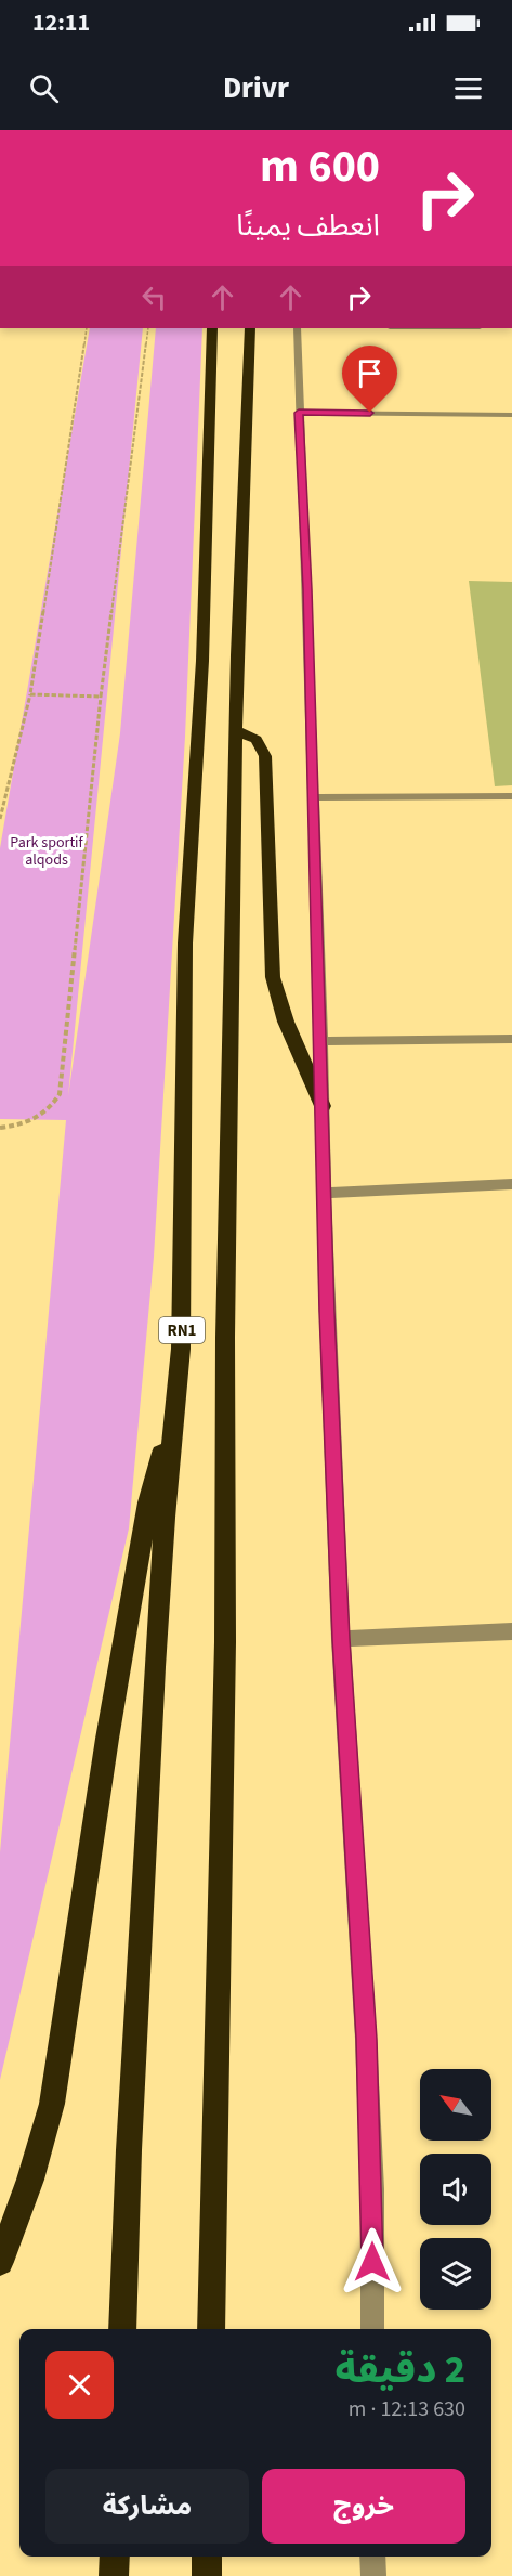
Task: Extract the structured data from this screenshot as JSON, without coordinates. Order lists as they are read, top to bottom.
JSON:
{
  "streets": {
    "highway": ["RN1"]
  },
  "parks": ["Park sportif alqods"],
  "north": "top left",
  "page": {
    "status": "12:11",
    "header": "Drivr",
    "turn": ["600 m", "انعطف يمينًا"],
    "heading": ["2 دقيقة", "630 m · 12:13"],
    "buttons": ["خروج", "مشاركة"]
  }
}
